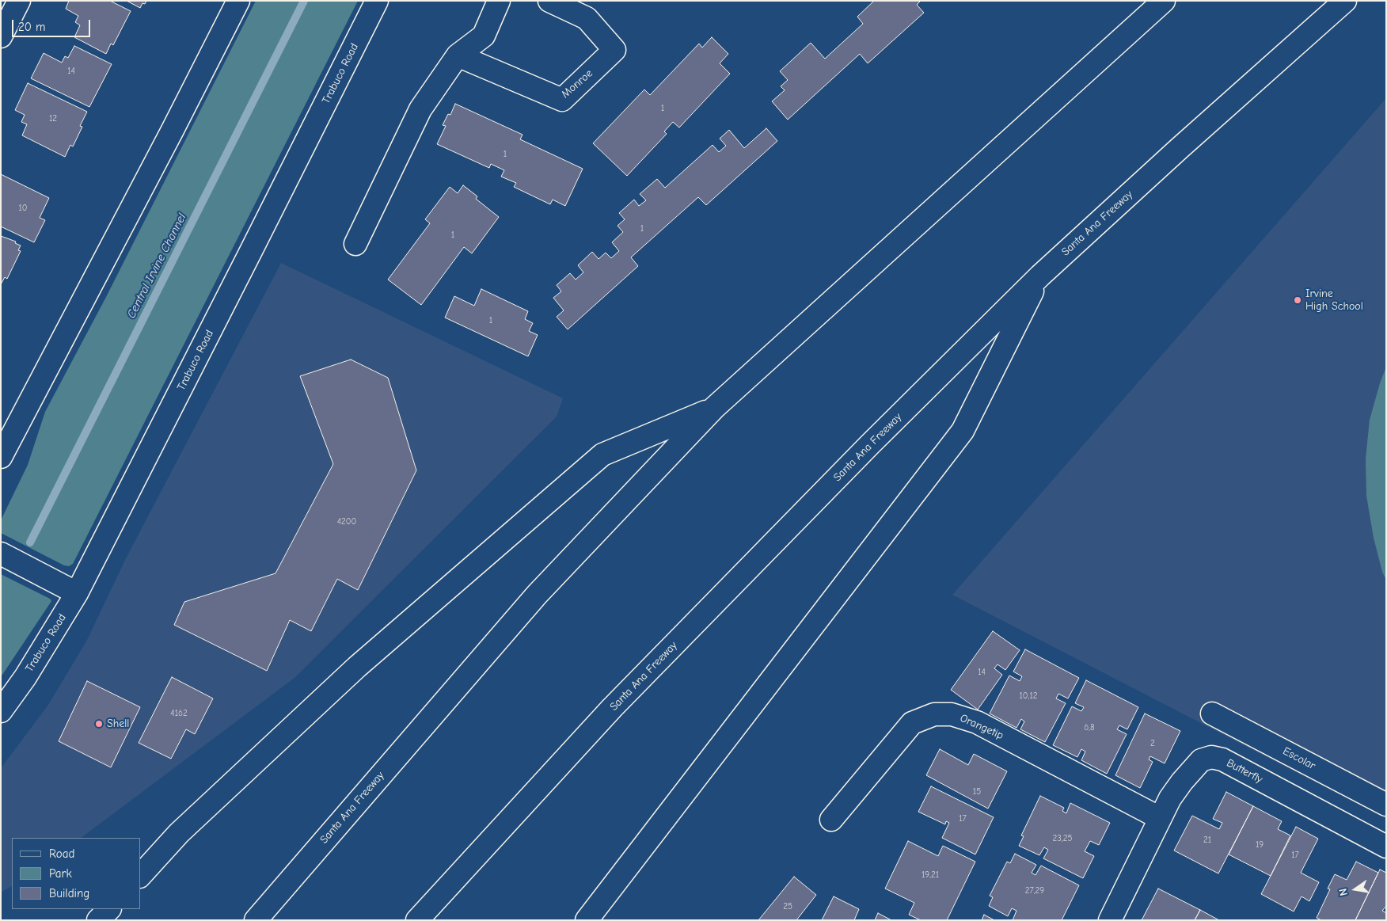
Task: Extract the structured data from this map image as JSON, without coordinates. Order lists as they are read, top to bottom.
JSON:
{
  "streets": {
    "main road": [
      "Trabuco Road",
      "Monroe",
      "Santa Ana Freeway",
      "Orangetip",
      "Escolar",
      "Butterfly"
    ]
  },
  "crossings": [
    ["Orangetip", "Butterfly"]
  ],
  "water": ["Central Irvine Channel"],
  "places": ["Irvine High School", "Shell"],
  "house_numbers": [
    "14",
    "1",
    "12",
    "1",
    "10",
    "1",
    "1",
    "1",
    "4200",
    "14",
    "10,12",
    "4162",
    "6,8",
    "2",
    "15",
    "17",
    "23,25",
    "21",
    "19",
    "17",
    "19,21",
    "27,29",
    "25"
  ],
  "legend": ["Road", "Park", "Building"],
  "scale_bar": "20 m",
  "north": "left"
}
